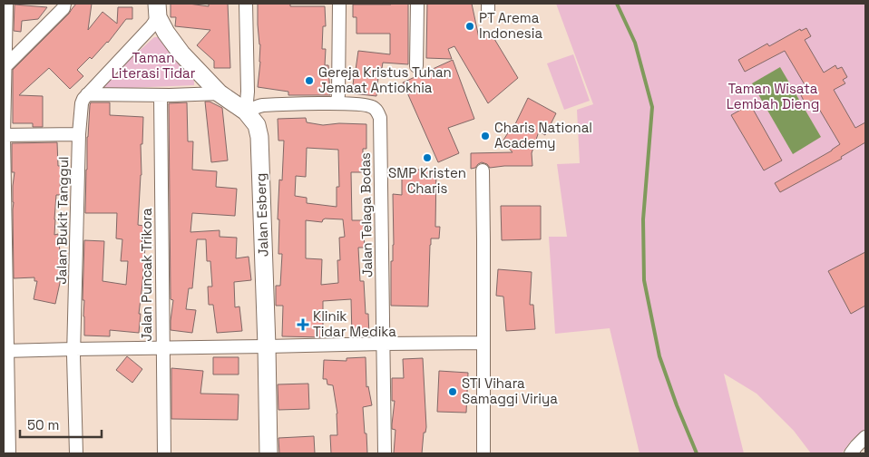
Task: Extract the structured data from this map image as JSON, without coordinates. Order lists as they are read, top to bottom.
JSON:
{
  "streets": {
    "main road": ["Jalan Esberg"],
    "street": ["Jalan Telaga Bodas", "Jalan Bukit Tanggul", "Jalan Puncak Trikora"]
  },
  "crossings": [
    ["Jalan Esberg", "Jalan Telaga Bodas"],
    ["Jalan Esberg", "Jalan Bukit Tanggul"]
  ],
  "parks": ["Taman Literasi Tidar", "Taman Wisata Lembah Dieng"],
  "places": {
    "other": [
      "PT Arema Indonesia",
      "Gereja Kristus Tuhan Jemaat Antiokhia",
      "Charis National Academy",
      "SMP Kristen Charis",
      "STI Vihara Samaggi Viriya"
    ],
    "health": ["Klinik Tidar Medika"]
  },
  "scale_bar": "50 m"
}
